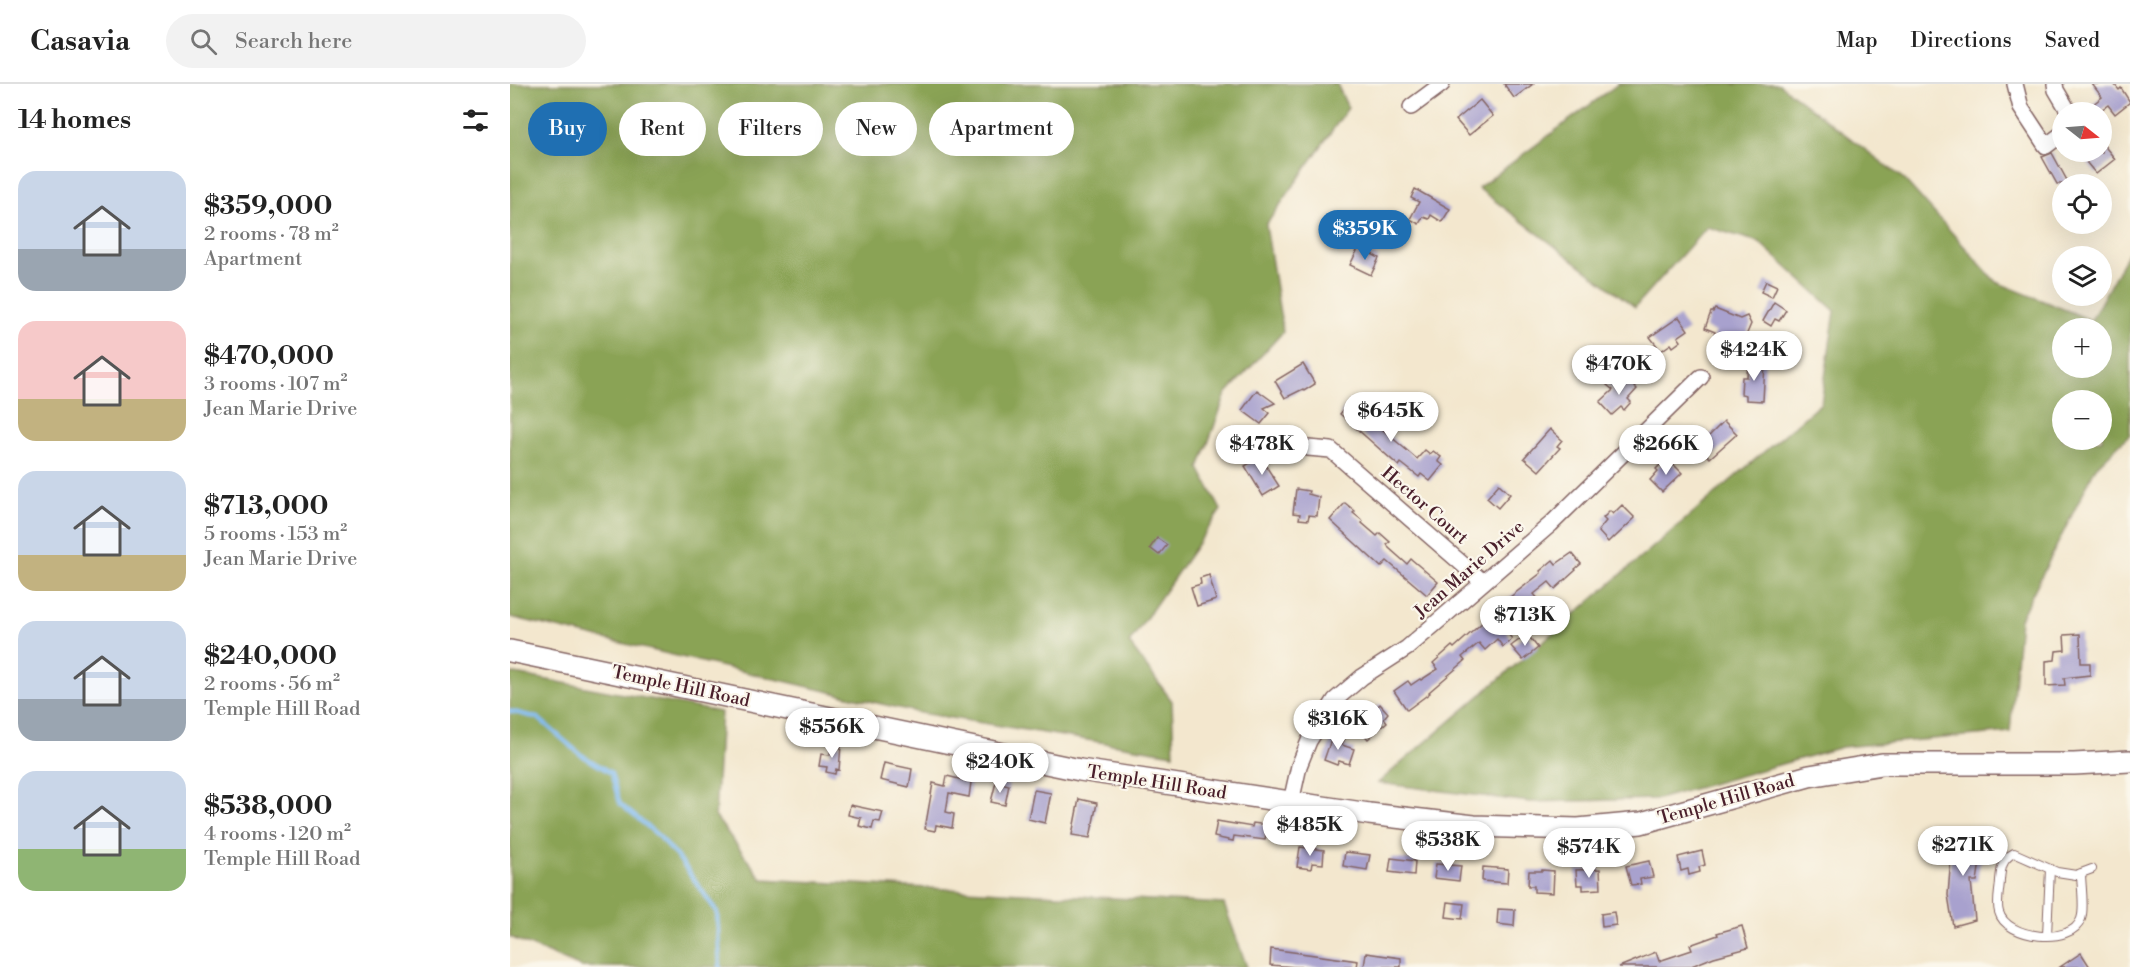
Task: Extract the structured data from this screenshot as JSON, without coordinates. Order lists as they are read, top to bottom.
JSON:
{
  "streets": {
    "main road": ["Temple Hill Road"],
    "street": ["Hector Court", "Jean Marie Drive"]
  },
  "crossings": [
    ["Hector Court", "Jean Marie Drive"],
    ["Jean Marie Drive", "Temple Hill Road"]
  ],
  "north": "right",
  "page": {
    "header": "Casavia",
    "search": "Search here",
    "nav": ["Map", "Directions", "Saved"],
    "heading": "14 homes",
    "map_buttons": ["+", "−"],
    "chip": [
      "Buy",
      "Rent",
      "Filters",
      "New",
      "Apartment"
    ],
    "list": [
      {
        "name": "$359,000",
        "note": "2 rooms · 78 m² · Apartment"
      },
      {
        "name": "$470,000",
        "note": "3 rooms · 107 m² · Jean Marie Drive"
      },
      {
        "name": "$713,000",
        "note": "5 rooms · 153 m² · Jean Marie Drive"
      },
      {
        "name": "$240,000",
        "note": "2 rooms · 56 m² · Temple Hill Road"
      },
      {
        "name": "$538,000",
        "note": "4 rooms · 120 m² · Temple Hill Road"
      }
    ],
    "price": [
      "$359K",
      "$424K",
      "$470K",
      "$645K",
      "$478K",
      "$266K",
      "$713K",
      "$316K",
      "$556K",
      "$240K",
      "$485K",
      "$538K",
      "$271K",
      "$574K"
    ]
  }
}
